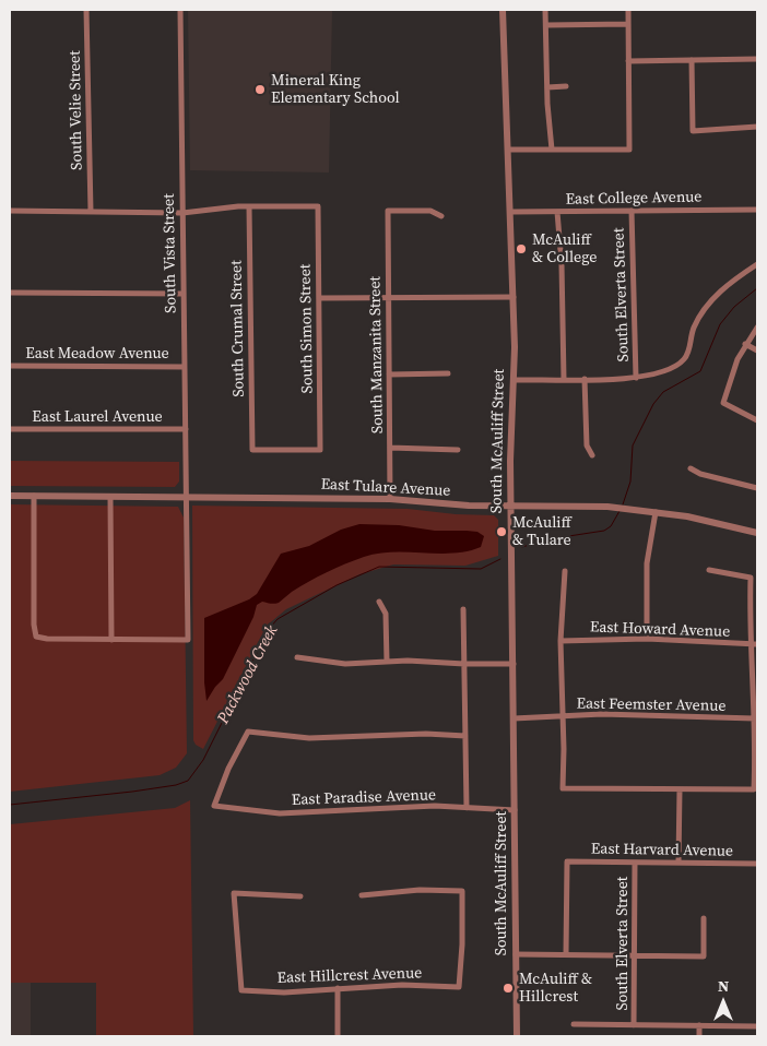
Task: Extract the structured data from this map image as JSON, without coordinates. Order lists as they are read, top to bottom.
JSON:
{
  "streets": {
    "street": [
      "South Velie Street",
      "East College Avenue",
      "South Vista Street",
      "South Elverta Street",
      "South Crumal Street",
      "South Simon Street",
      "East Meadow Avenue",
      "South Manzanita Street",
      "East Laurel Avenue",
      "South McAuliff Street",
      "East Tulare Avenue",
      "East Howard Avenue",
      "East Feemster Avenue",
      "East Paradise Avenue",
      "East Harvard Avenue",
      "East Hillcrest Avenue"
    ]
  },
  "crossings": [
    ["East College Avenue", "South Elverta Street"],
    ["East College Avenue", "South McAuliff Street"],
    ["South Vista Street", "East Meadow Avenue"],
    ["South Vista Street", "East Laurel Avenue"],
    ["South Vista Street", "East Tulare Avenue"],
    ["South Elverta Street", "East Harvard Avenue"],
    ["South Crumal Street", "South Simon Street"],
    ["South Manzanita Street", "East Tulare Avenue"],
    ["South McAuliff Street", "East Tulare Avenue"],
    ["South McAuliff Street", "East Feemster Avenue"],
    ["South McAuliff Street", "East Paradise Avenue"]
  ],
  "water": ["Packwood Creek"],
  "places": [
    "Mineral King Elementary School",
    "McAuliff & College",
    "McAuliff & Tulare",
    "McAuliff & Hillcrest"
  ],
  "north": "top"
}
